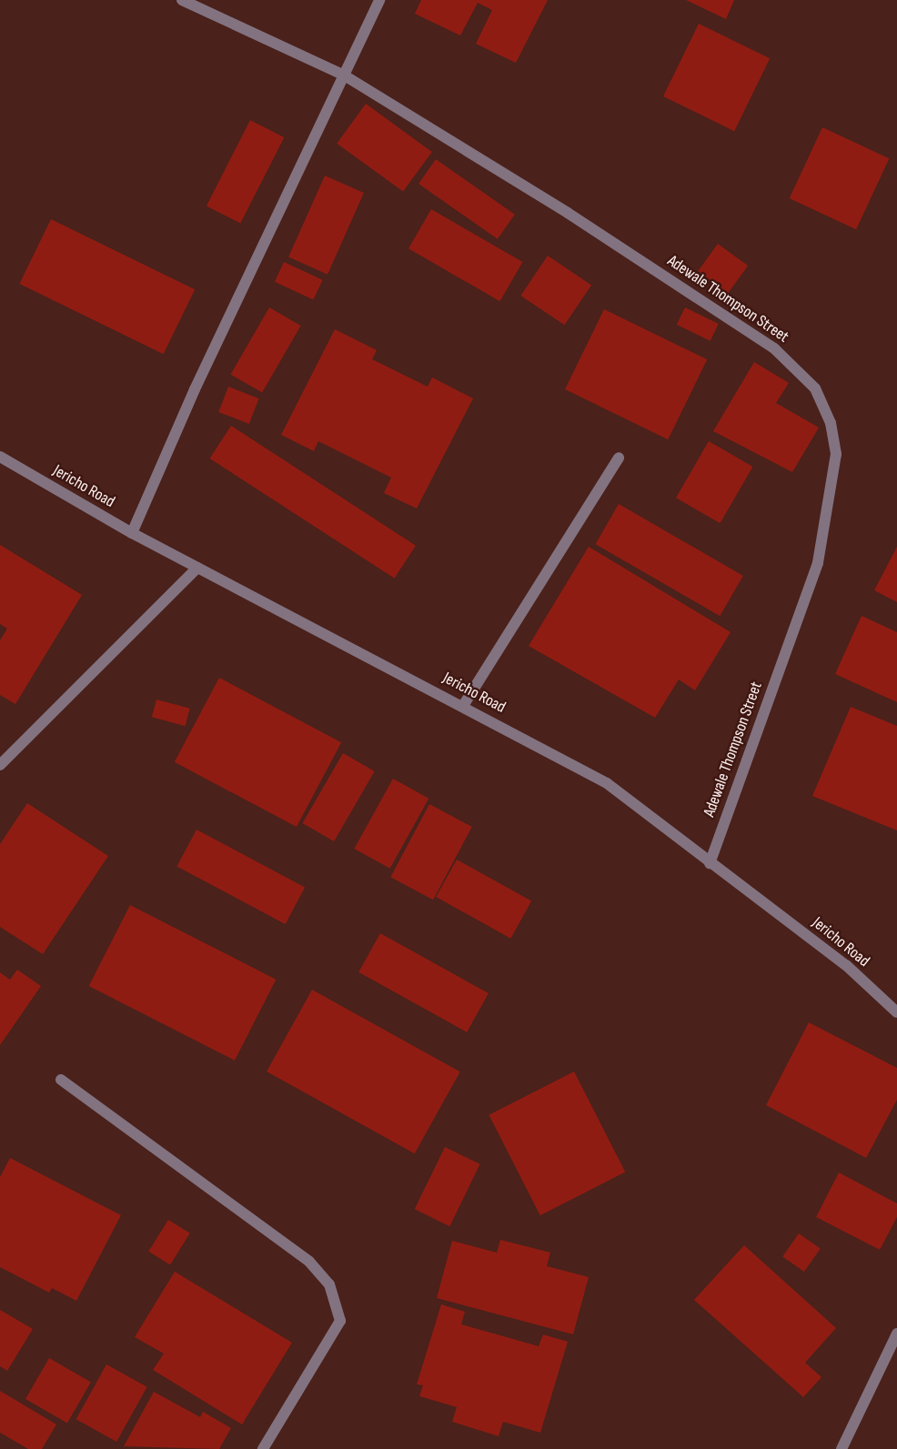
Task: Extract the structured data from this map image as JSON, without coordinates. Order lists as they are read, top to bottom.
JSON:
{
  "streets": {
    "street": ["Adewale Thompson Street", "Jericho Road"]
  },
  "crossings": [
    ["Adewale Thompson Street", "Jericho Road"]
  ]
}
